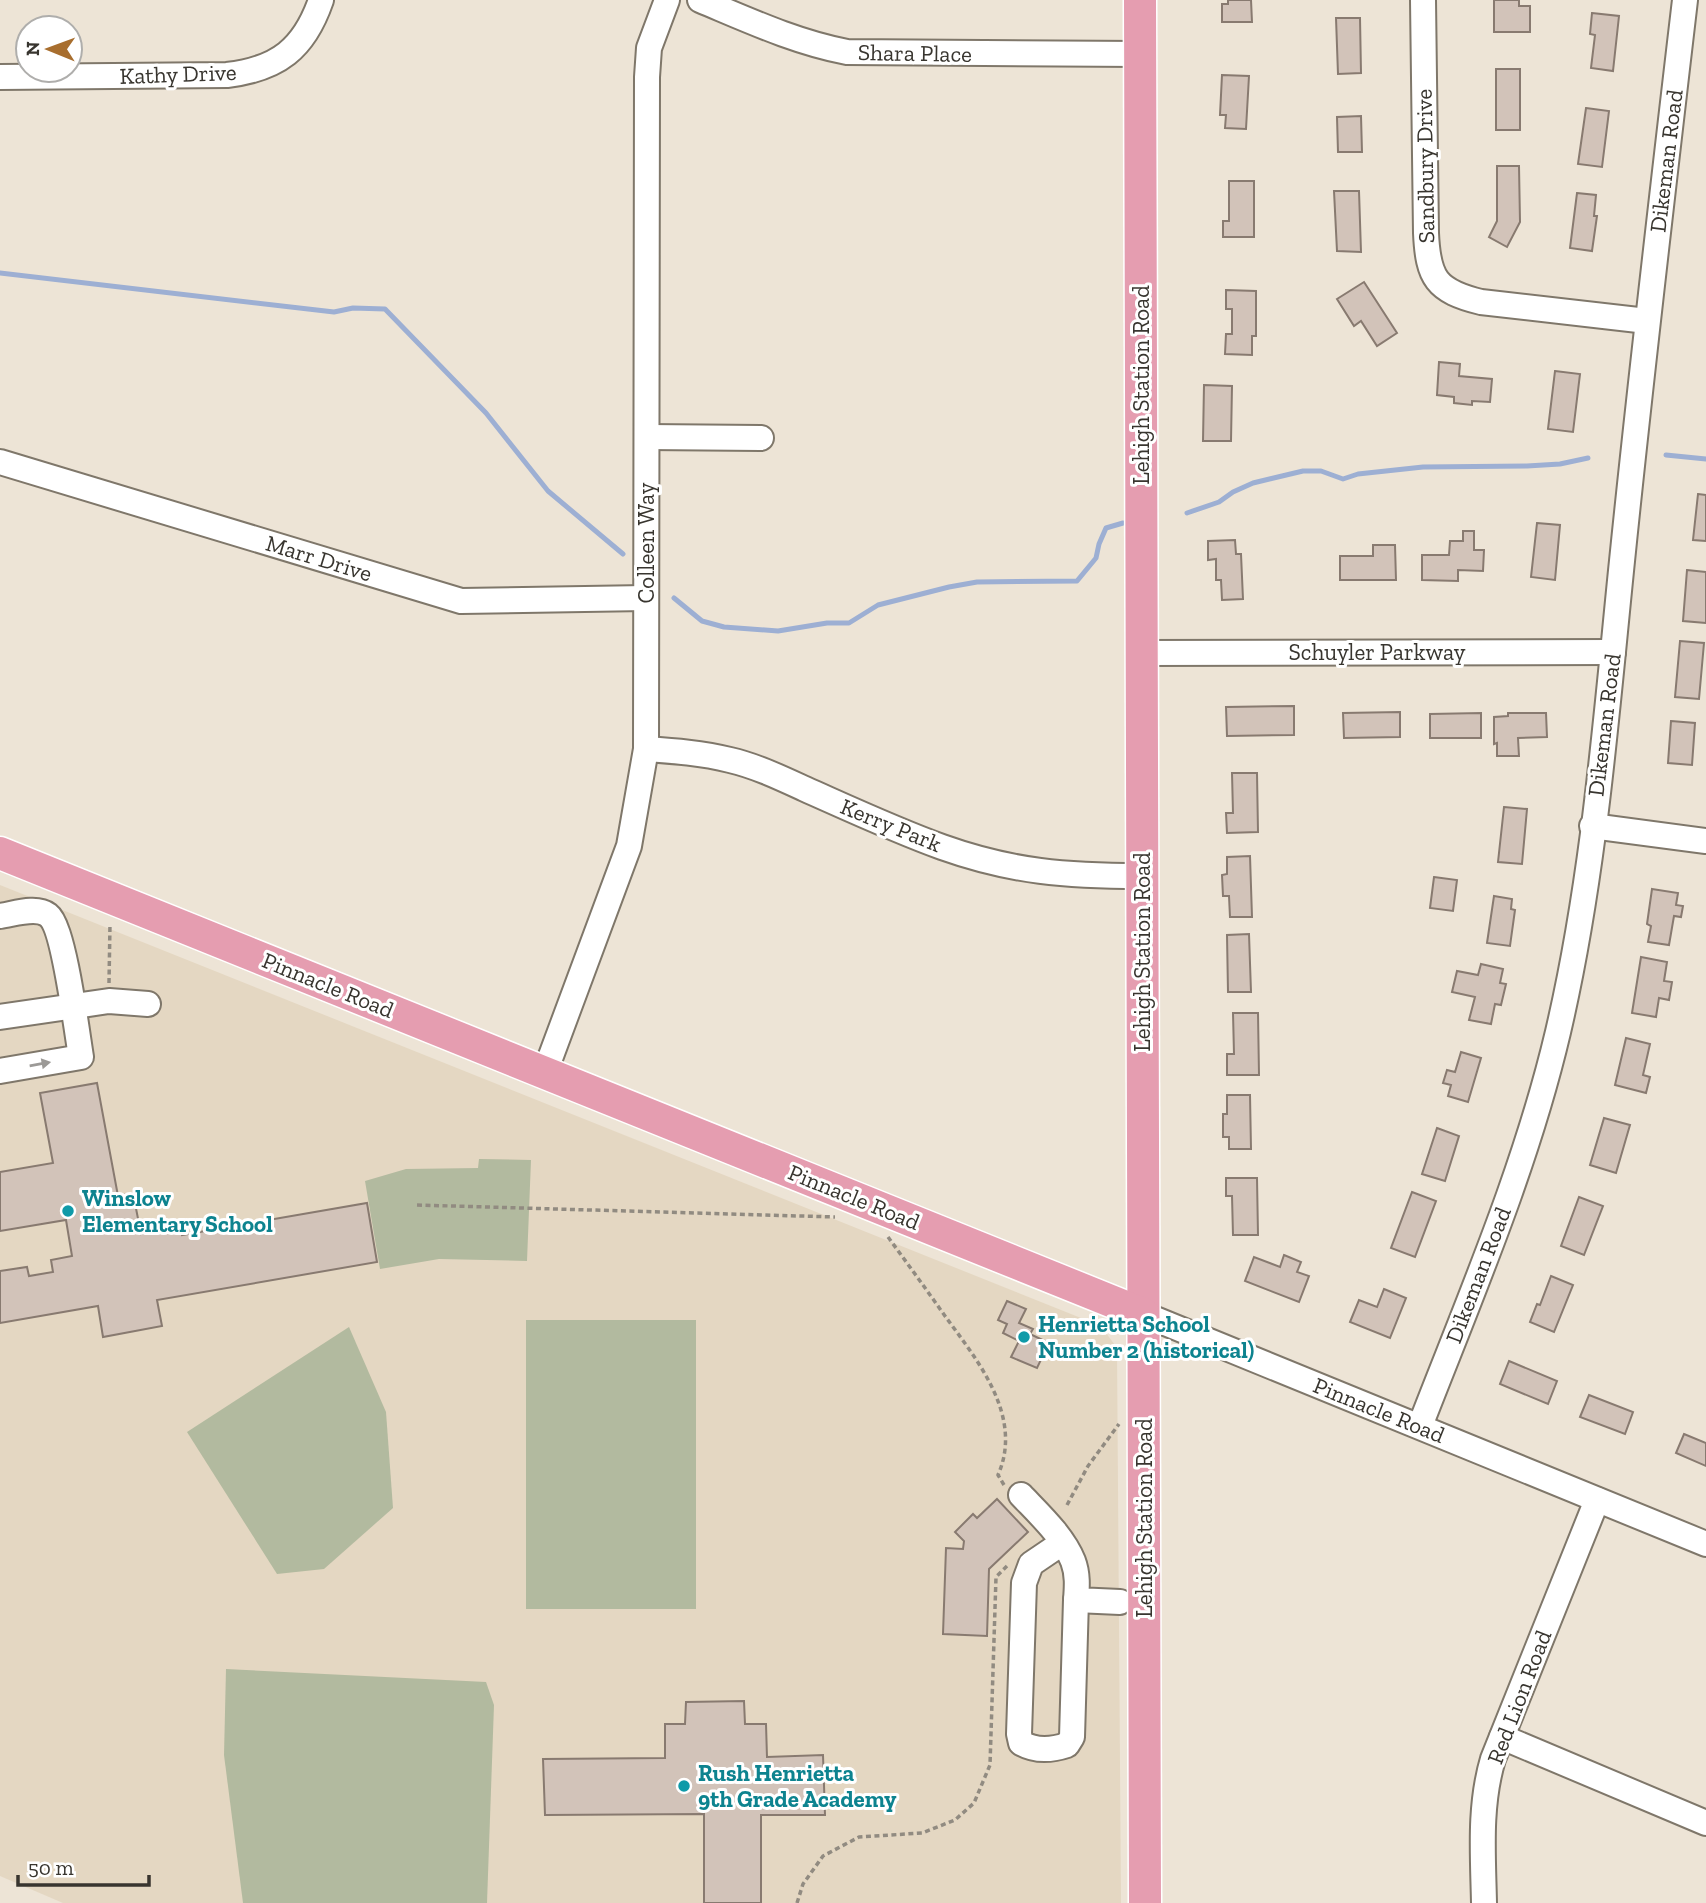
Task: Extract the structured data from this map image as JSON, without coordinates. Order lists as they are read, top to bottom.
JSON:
{
  "streets": {
    "main road": ["Lehigh Station Road", "Pinnacle Road"],
    "street": [
      "Shara Place",
      "Kathy Drive",
      "Dikeman Road",
      "Sandbury Drive",
      "Colleen Way",
      "Marr Drive",
      "Schuyler Parkway",
      "Kerry Park",
      "Red Lion Road"
    ]
  },
  "crossings": [
    ["Shara Place", "Lehigh Station Road"],
    ["Dikeman Road", "Sandbury Drive"],
    ["Dikeman Road", "Schuyler Parkway"],
    ["Dikeman Road", "Pinnacle Road"],
    ["Lehigh Station Road", "Schuyler Parkway"],
    ["Lehigh Station Road", "Kerry Park"],
    ["Lehigh Station Road", "Pinnacle Road"],
    ["Colleen Way", "Marr Drive"],
    ["Colleen Way", "Kerry Park"],
    ["Colleen Way", "Pinnacle Road"],
    ["Pinnacle Road", "Red Lion Road"]
  ],
  "places": ["Winslow Elementary School", "Henrietta School Number 2 (historical)", "Rush Henrietta 9th Grade Academy"],
  "scale_bar": "50 m",
  "north": "left"
}
